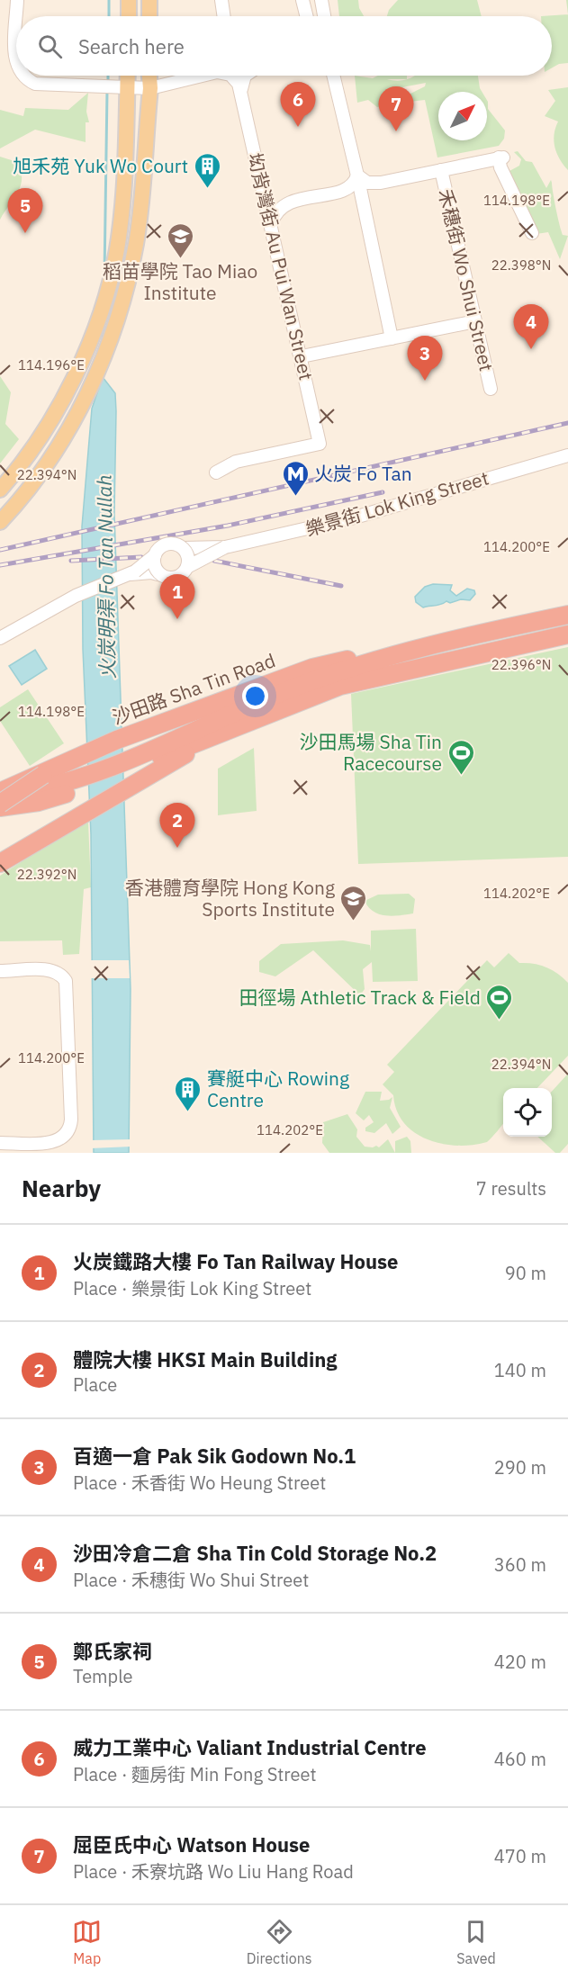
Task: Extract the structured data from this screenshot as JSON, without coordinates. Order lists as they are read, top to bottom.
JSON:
{
  "streets": {
    "highway": ["沙田路 Sha Tin Road"],
    "street": ["㘭背灣街 Au Pui Wan Street", "禾穗街 Wo Shui Street", "樂景街 Lok King Street"]
  },
  "water": ["火炭明渠 Fo Tan Nullah"],
  "places": {
    "building": ["旭禾苑 Yuk Wo Court", "賽艇中心 Rowing Centre"],
    "school or university": ["稻苗學院 Tao Miao Institute", "香港體育學院 Hong Kong Sports Institute"],
    "metro station": ["火炭 Fo Tan"],
    "sports": ["沙田馬場 Sha Tin Racecourse", "田徑場 Athletic Track & Field"]
  },
  "north": "top right",
  "page": {
    "search": "Search here",
    "pins": [
      "6",
      "7",
      "5",
      "4",
      "3",
      "1",
      "2"
    ],
    "heading": ["Nearby", "7 results"],
    "list": [
      {
        "mark": "1",
        "name": "火炭鐵路大樓 Fo Tan Railway House",
        "note": "Place · 樂景街 Lok King Street",
        "value": "90 m"
      },
      {
        "mark": "2",
        "name": "體院大樓 HKSI Main Building",
        "note": "Place",
        "value": "140 m"
      },
      {
        "mark": "3",
        "name": "百適一倉 Pak Sik Godown No.1",
        "note": "Place · 禾香街 Wo Heung Street",
        "value": "290 m"
      },
      {
        "mark": "4",
        "name": "沙田冷倉二倉 Sha Tin Cold Storage No.2",
        "note": "Place · 禾穗街 Wo Shui Street",
        "value": "360 m"
      },
      {
        "mark": "5",
        "name": "鄭氏家祠",
        "note": "Temple",
        "value": "420 m"
      },
      {
        "mark": "6",
        "name": "威力工業中心 Valiant Industrial Centre",
        "note": "Place · 麵房街 Min Fong Street",
        "value": "460 m"
      },
      {
        "mark": "7",
        "name": "屈臣氏中心 Watson House",
        "note": "Place · 禾寮坑路 Wo Liu Hang Road",
        "value": "470 m"
      }
    ],
    "nav": ["Map", "Directions", "Saved"]
  },
  "coordinates": [
    "114.198°E",
    "22.398°N",
    "114.196°E",
    "22.394°N",
    "114.200°E",
    "22.396°N",
    "22.392°N",
    "114.202°E"
  ]
}
